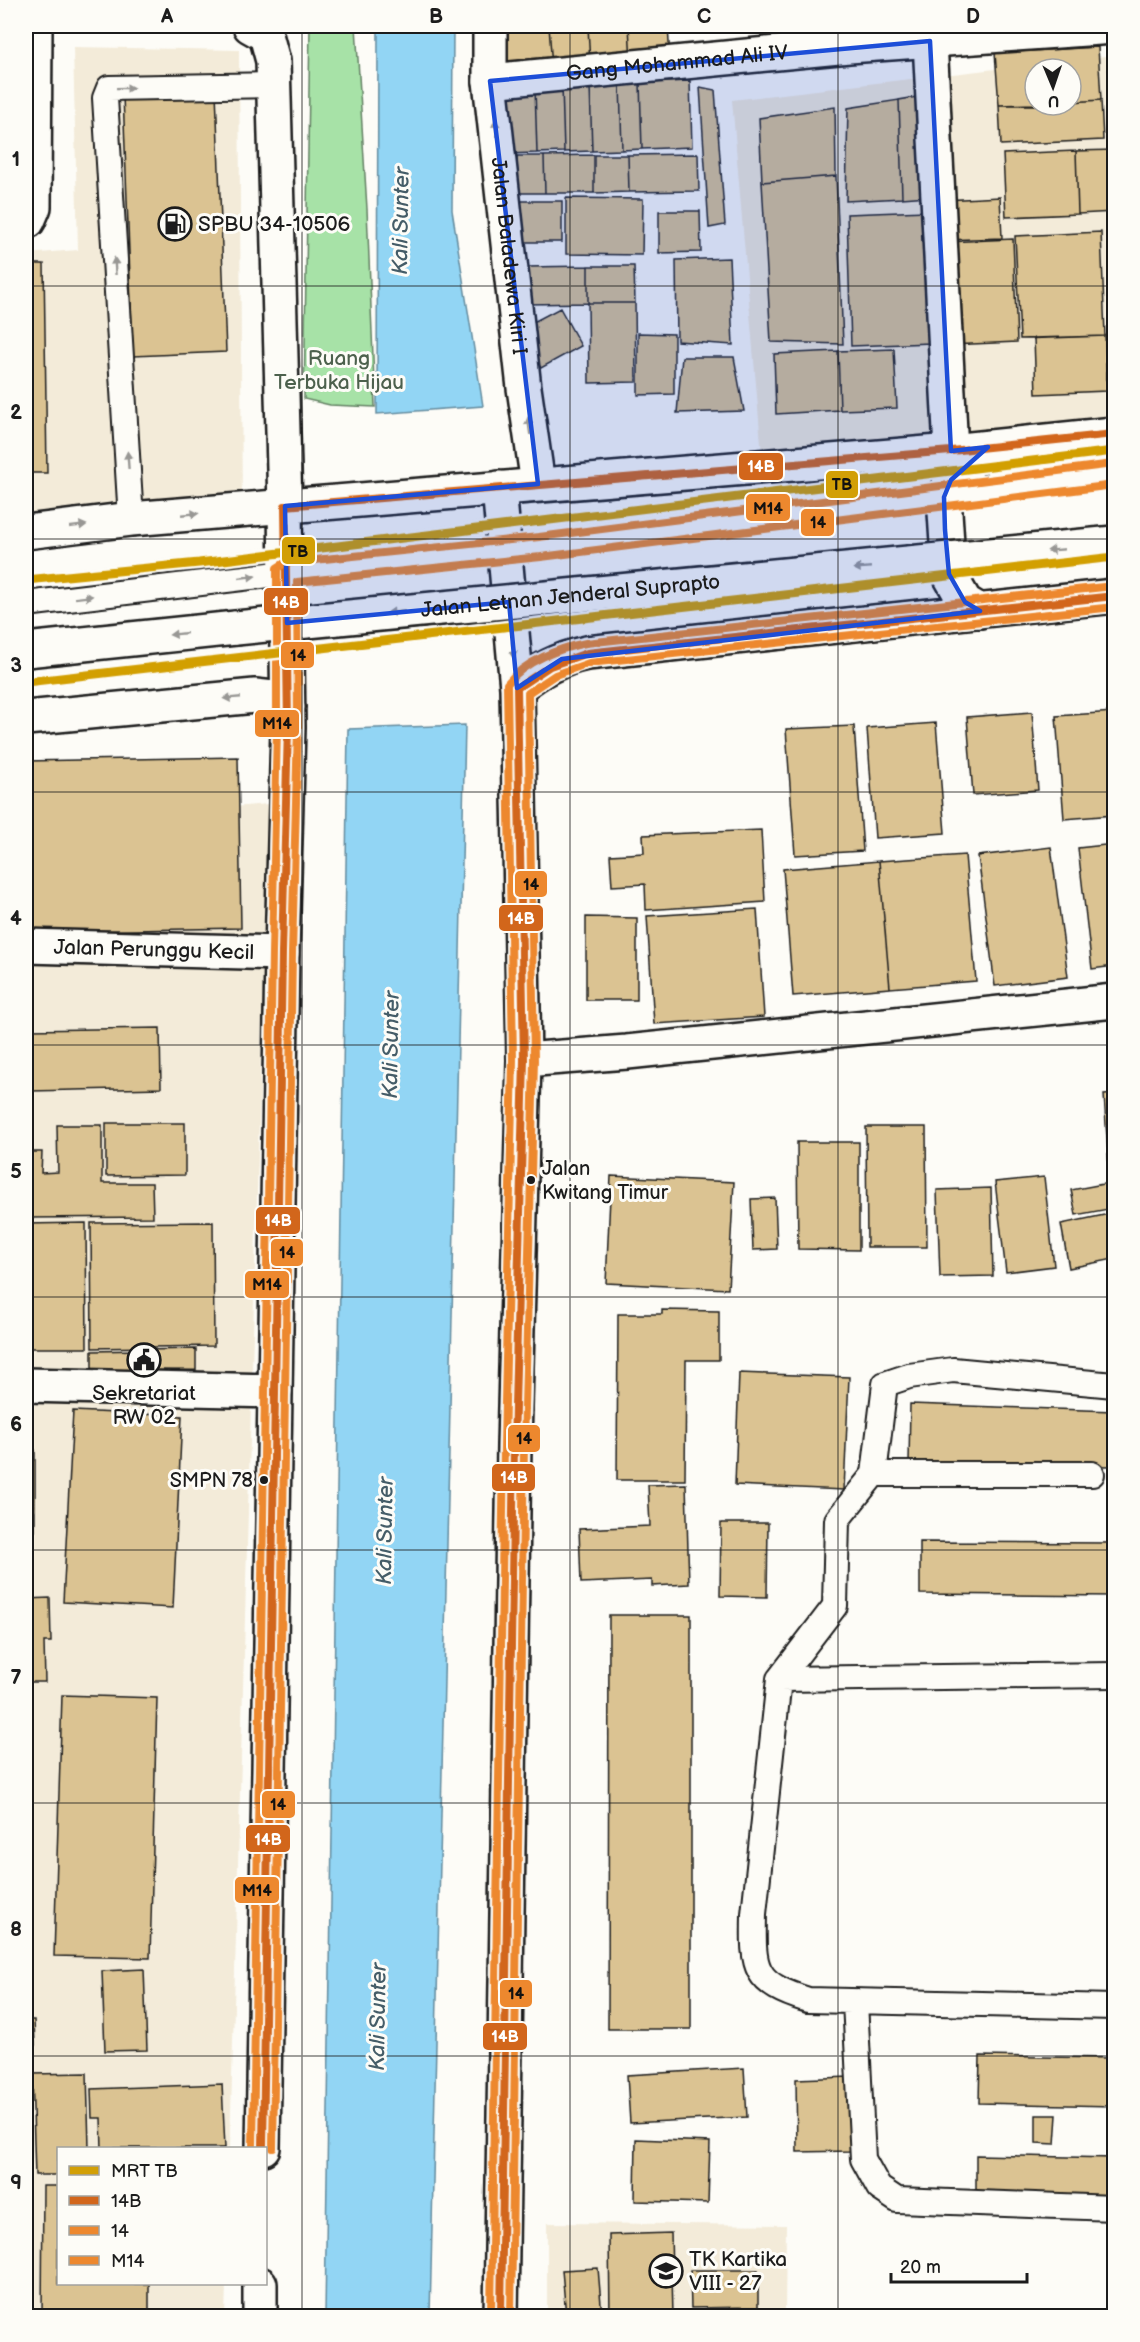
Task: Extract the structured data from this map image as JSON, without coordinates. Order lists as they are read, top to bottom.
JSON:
{
  "streets": {
    "main road": [
      "Gang Mohammad Ali IV",
      "Jalan Baladewa Kiri I",
      "Jalan Letnan Jenderal Suprapto",
      "Jalan Perunggu Kecil"
    ]
  },
  "crossings": [
    ["Gang Mohammad Ali IV", "Jalan Baladewa Kiri I"]
  ],
  "water": ["Kali Sunter"],
  "parks": ["Ruang Terbuka Hijau"],
  "places": {
    "fuel station": ["SPBU 34-10506"],
    "other": ["Jalan Kwitang Timur", "SMPN 78"],
    "public building": ["Sekretariat RW 02"],
    "school or university": ["TK Kartika VIII - 27"]
  },
  "lines": [
    "transit line 14B",
    "metro line TB",
    "transit line M14",
    "transit line 14"
  ],
  "legend": [
    "MRT TB",
    "14B",
    "14",
    "M14"
  ],
  "scale_bar": "20 m",
  "north": "bottom",
  "grid": {
    "columns": [
      "A",
      "B",
      "C",
      "D"
    ],
    "rows": [
      "1",
      "2",
      "3",
      "4",
      "5",
      "6",
      "7",
      "8",
      "9"
    ]
  }
}
